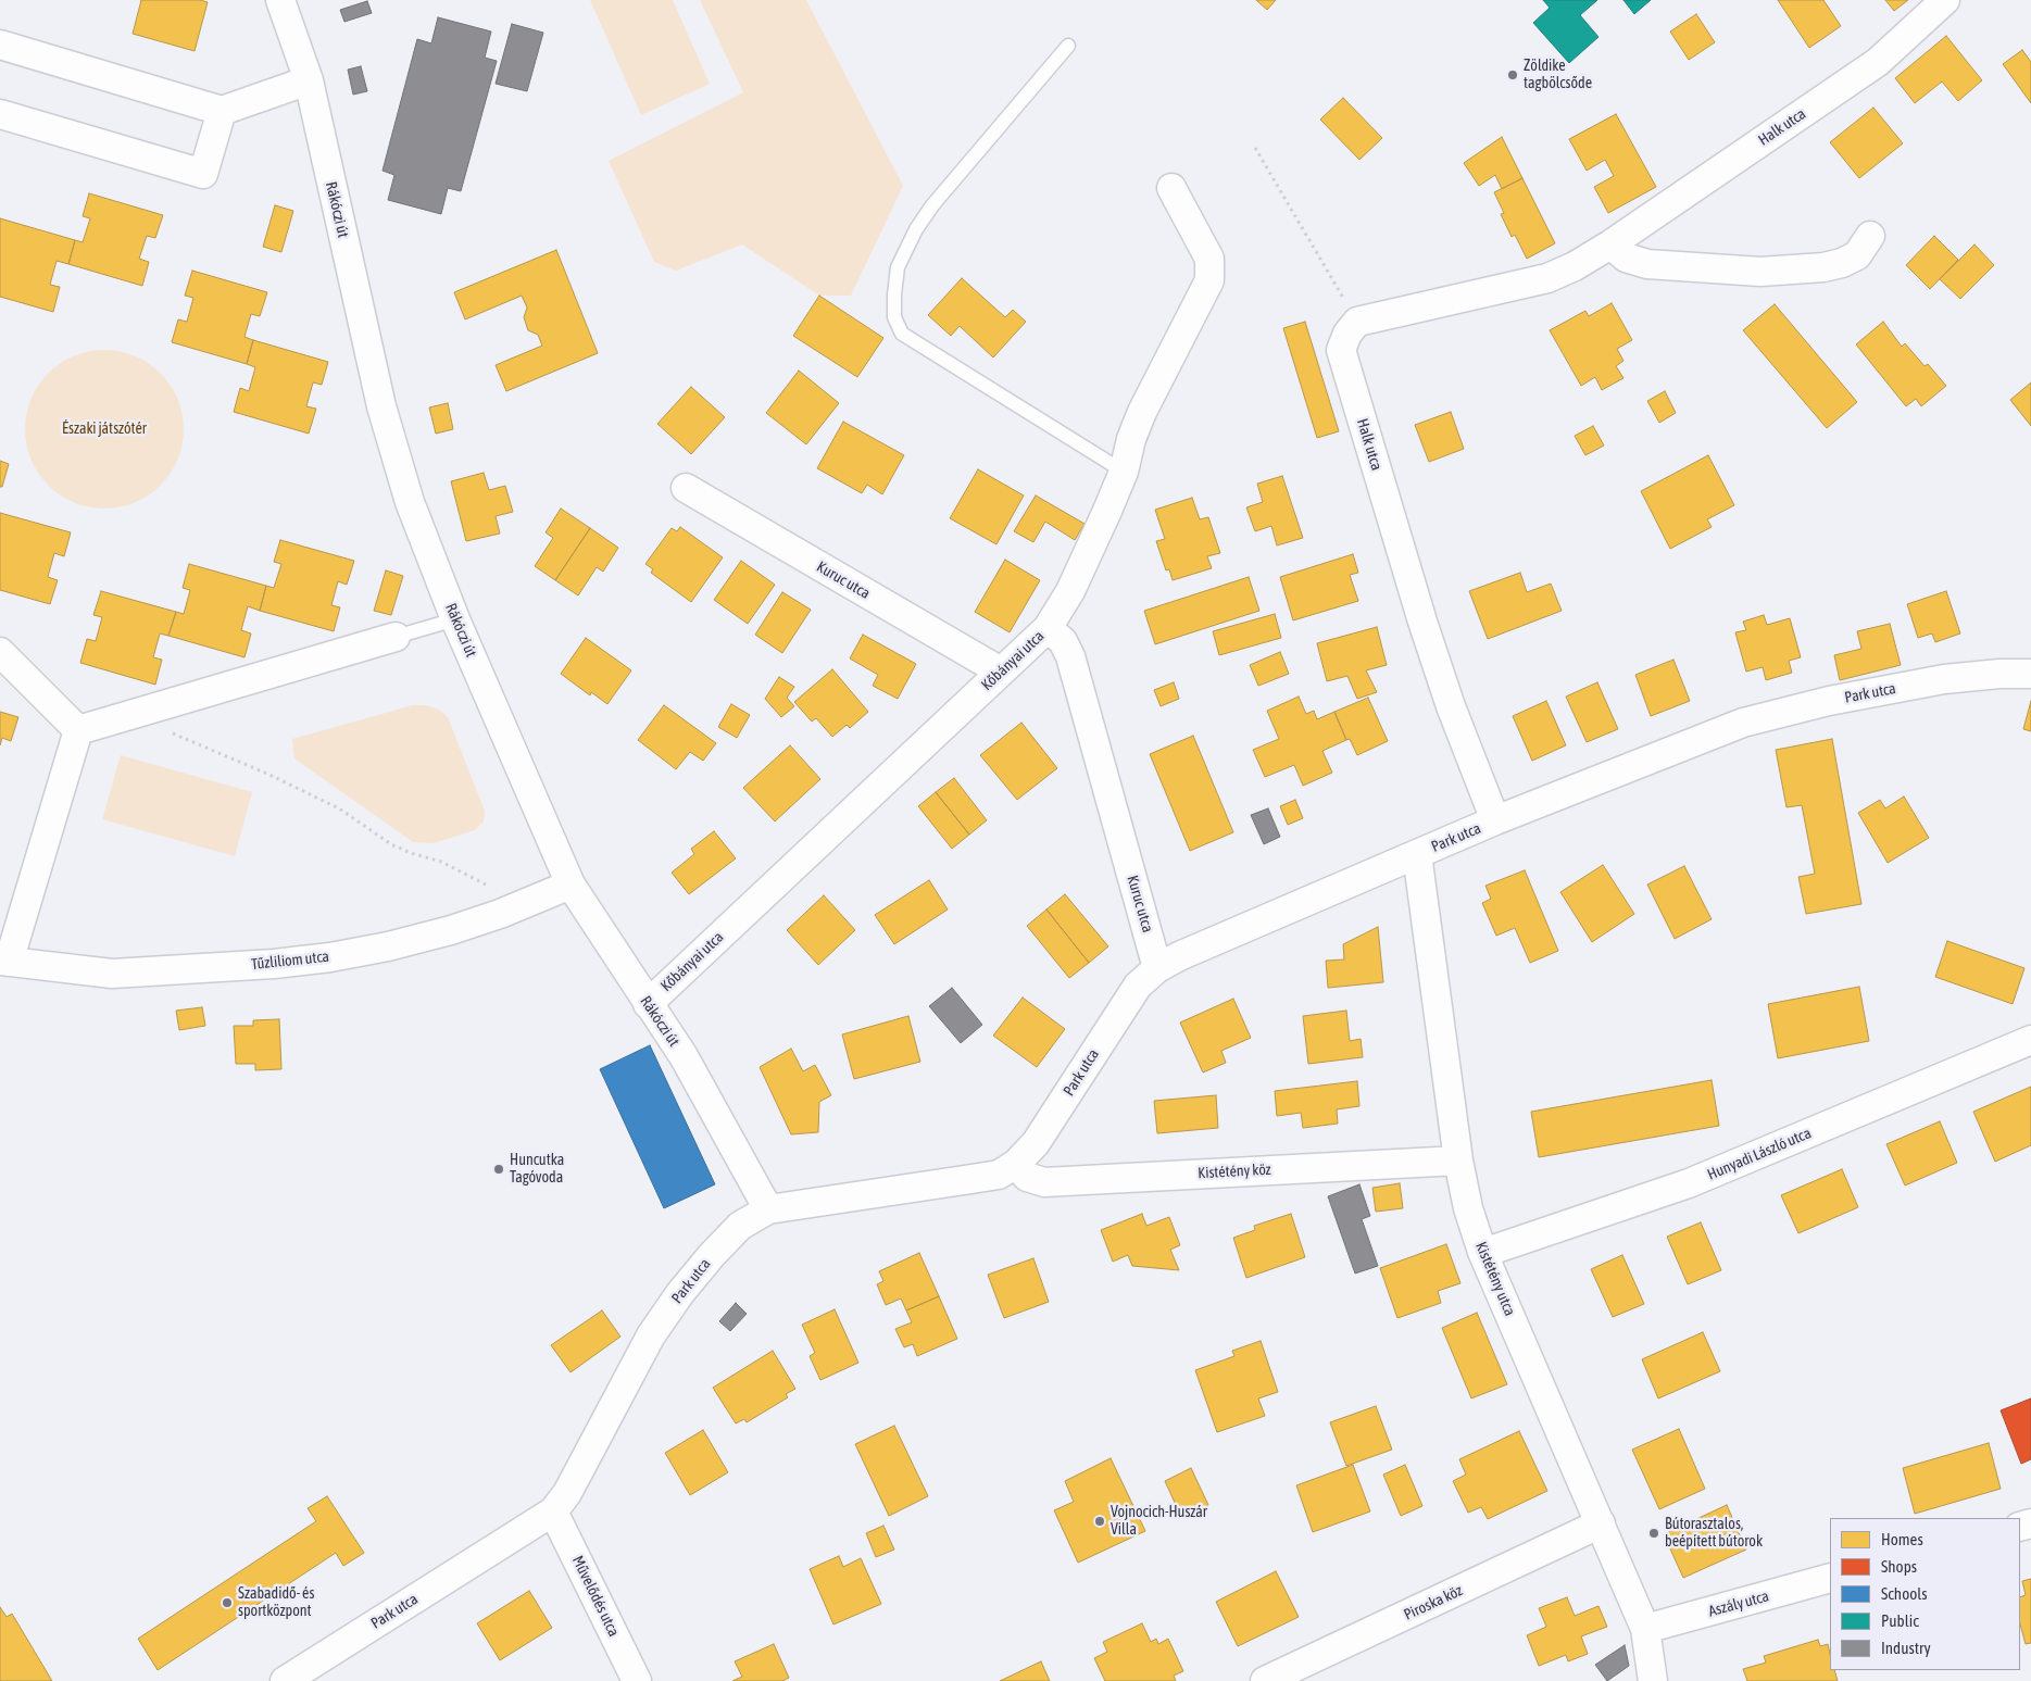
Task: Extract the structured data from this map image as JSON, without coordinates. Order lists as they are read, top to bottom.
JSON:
{
  "streets": {
    "street": [
      "Halk utca",
      "Rákóczi út",
      "Kuruc utca",
      "Kőbányai utca",
      "Park utca",
      "Tűzliliom utca",
      "Hunyadi László utca",
      "Kistétény köz",
      "Kistétény utca",
      "Művelődés utca",
      "Piroska köz",
      "Aszály utca"
    ]
  },
  "crossings": [
    ["Halk utca", "Park utca"],
    ["Rákóczi út", "Kőbányai utca"],
    ["Rákóczi út", "Park utca"],
    ["Rákóczi út", "Tűzliliom utca"],
    ["Kuruc utca", "Kőbányai utca"],
    ["Kuruc utca", "Park utca"],
    ["Park utca", "Kistétény köz"],
    ["Park utca", "Kistétény utca"],
    ["Park utca", "Művelődés utca"],
    ["Hunyadi László utca", "Kistétény utca"],
    ["Kistétény köz", "Kistétény utca"],
    ["Kistétény utca", "Piroska köz"],
    ["Kistétény utca", "Aszály utca"]
  ],
  "parks": ["Északi játszótér"],
  "places": [
    "Zöldike tagbölcsőde",
    "Huncutka Tagóvoda",
    "Vojnocich-Huszár Villa",
    "Bútorasztalos, beépített bútorok",
    "Szabadidő- és sportközpont"
  ],
  "legend": [
    "Homes",
    "Shops",
    "Schools",
    "Public",
    "Industry"
  ]
}
